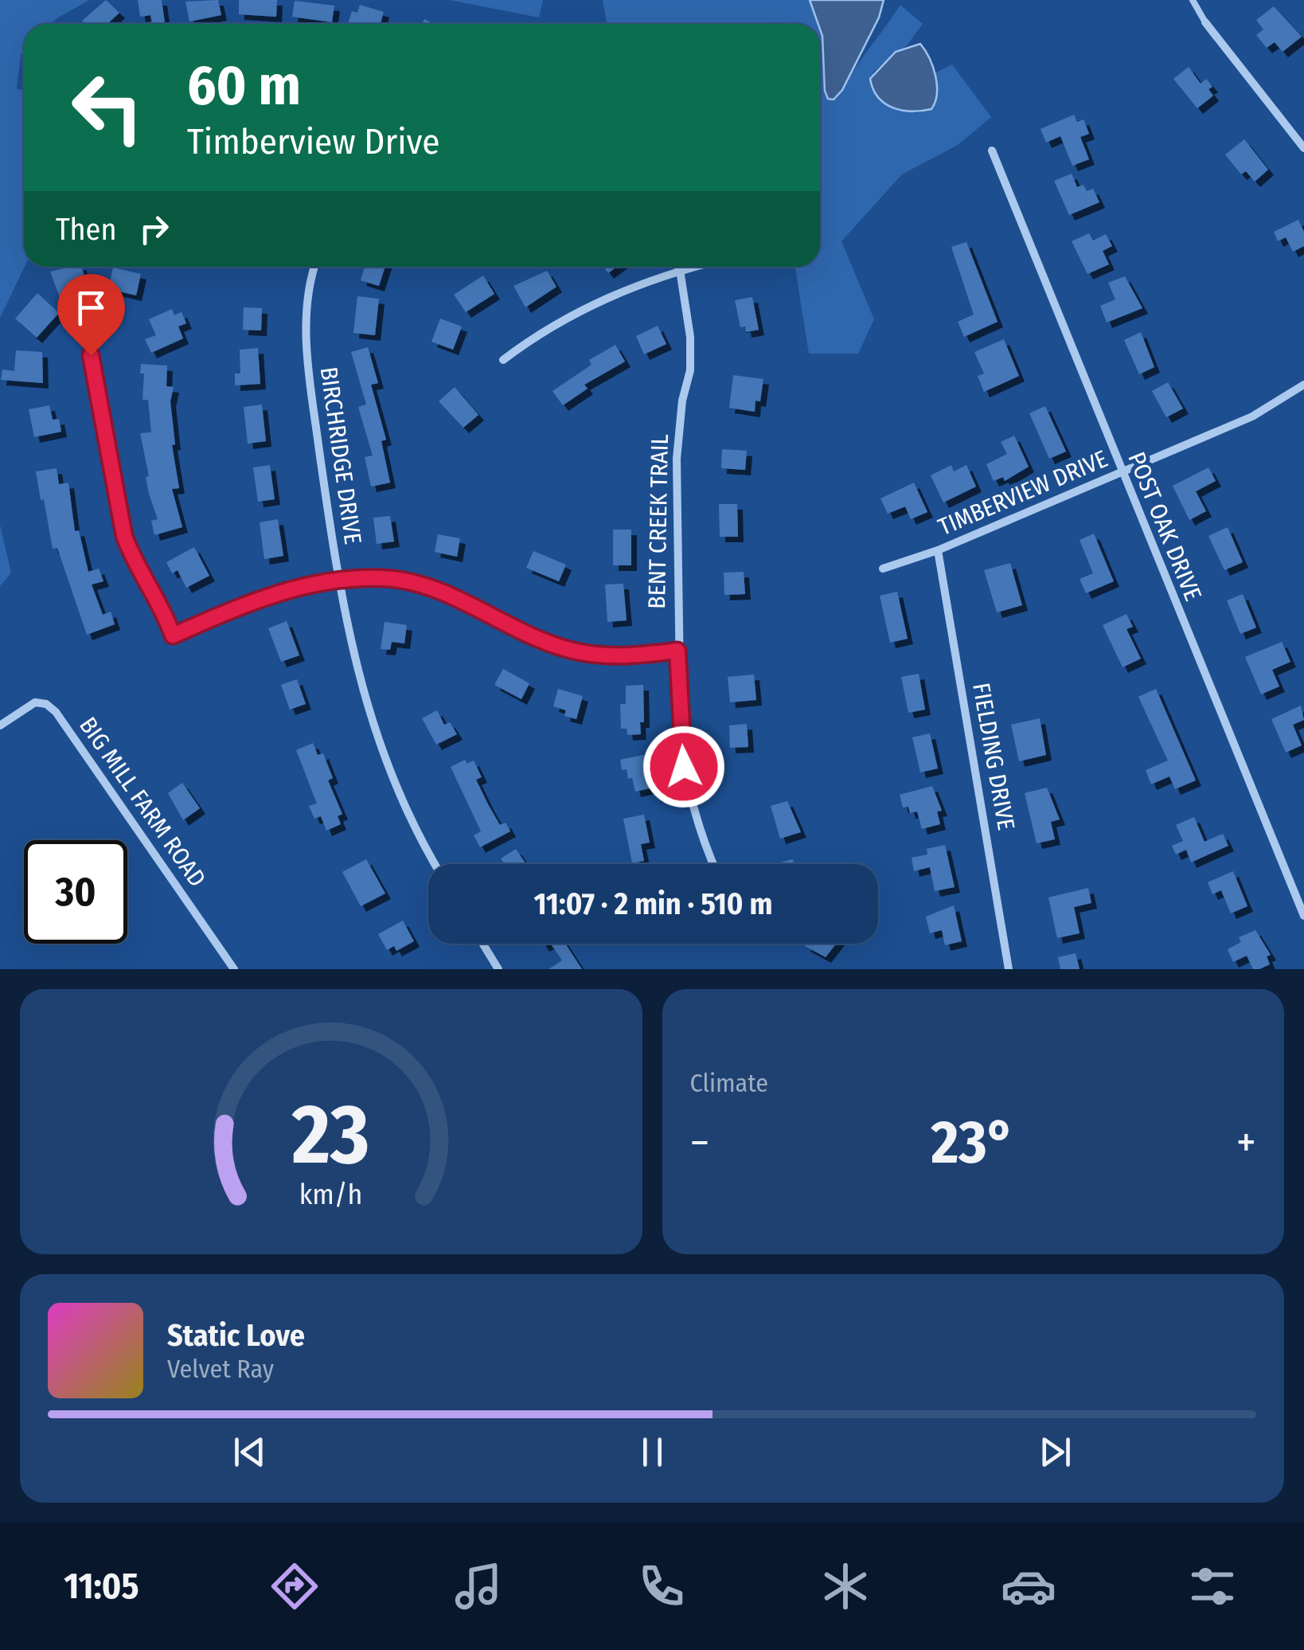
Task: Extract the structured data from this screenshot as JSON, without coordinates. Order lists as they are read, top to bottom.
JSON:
{
  "streets": {
    "street": [
      "BIRCHRIDGE DRIVE",
      "TIMBERVIEW DRIVE",
      "BENT CREEK TRAIL",
      "POST OAK DRIVE",
      "FIELDING DRIVE",
      "BIG MILL FARM ROAD"
    ]
  },
  "crossings": [
    ["TIMBERVIEW DRIVE", "POST OAK DRIVE"],
    ["TIMBERVIEW DRIVE", "FIELDING DRIVE"]
  ],
  "page": {
    "turn": ["60 m", "Timberview Drive"],
    "then": "Then",
    "limit": "30",
    "trip": "11:07 · 2 min · 510 m",
    "tile": "Climate",
    "heat": ["−", "23°", "+"],
    "song": ["Static Love", "Velvet Ray"],
    "tabs": "11:05",
    "gauge": ["23", "km/h"]
  }
}
